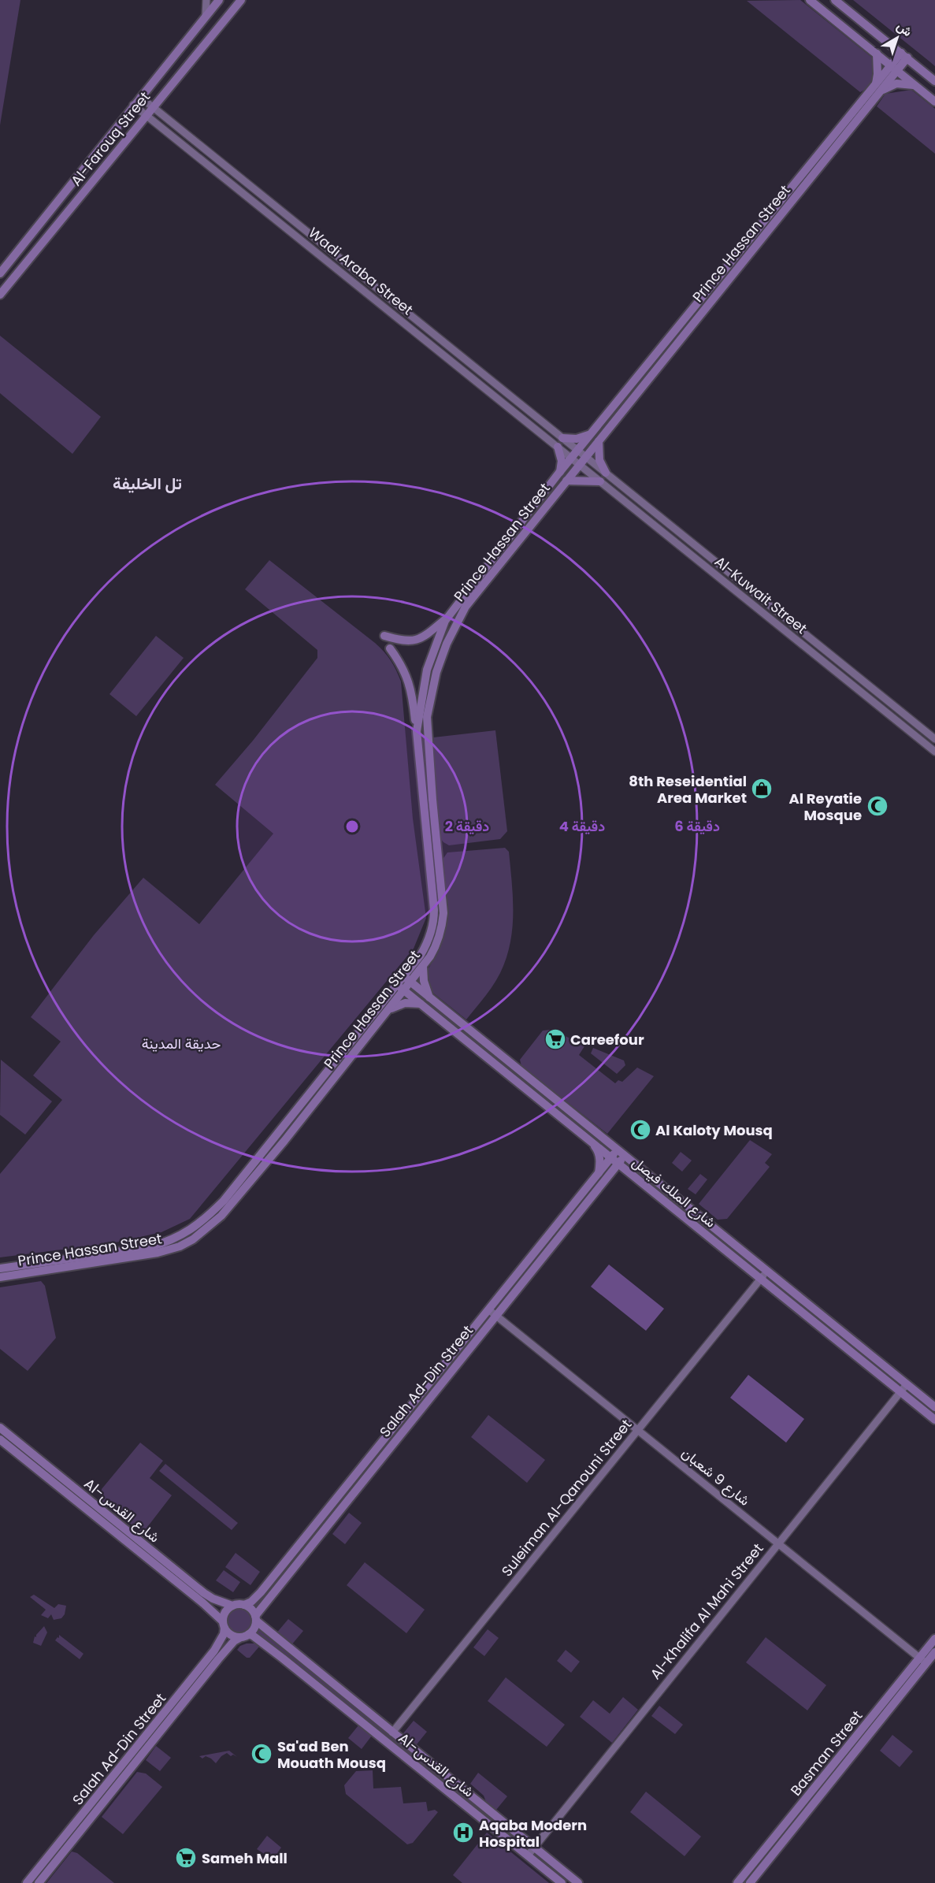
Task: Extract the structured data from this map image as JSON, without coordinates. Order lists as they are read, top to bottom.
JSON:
{
  "streets": {
    "main road": [
      "Al-Farouq Street",
      "Prince Hassan Street",
      "Wadi Araba Street",
      "Al-Kuwait Street",
      "شارع الملك فيصل",
      "Salah Ad-Din Street",
      "شارع 9 شعبان",
      "Suleiman Al-Qanouni Street",
      "Al-شارع القدس",
      "Al-Khalifa Al Mahi Street",
      "Basman Street"
    ]
  },
  "crossings": [
    ["Al-Farouq Street", "Wadi Araba Street"],
    ["Prince Hassan Street", "Wadi Araba Street"],
    ["Prince Hassan Street", "Al-Kuwait Street"],
    ["Prince Hassan Street", "شارع الملك فيصل"],
    ["Wadi Araba Street", "Al-Kuwait Street"],
    ["شارع الملك فيصل", "Salah Ad-Din Street"],
    ["شارع الملك فيصل", "Suleiman Al-Qanouni Street"],
    ["شارع الملك فيصل", "Al-Khalifa Al Mahi Street"],
    ["Salah Ad-Din Street", "شارع 9 شعبان"],
    ["Salah Ad-Din Street", "Al-شارع القدس"],
    ["شارع 9 شعبان", "Suleiman Al-Qanouni Street"],
    ["شارع 9 شعبان", "Al-Khalifa Al Mahi Street"],
    ["شارع 9 شعبان", "Basman Street"],
    ["Suleiman Al-Qanouni Street", "Al-شارع القدس"],
    ["Al-شارع القدس", "Al-Khalifa Al Mahi Street"]
  ],
  "districts": ["تل الخليفة"],
  "parks": ["حديقة المدينة"],
  "places": {
    "shop": ["8th Reseidential Area Market"],
    "mosque": ["Al Reyatie Mosque", "Al Kaloty Mousq", "Sa'ad Ben Mouath Mousq"],
    "supermarket": ["Careefour", "Sameh Mall"],
    "hospital": ["Aqaba Modern Hospital"]
  },
  "north": "top right",
  "rings": ["2 دقيقة", "4 دقيقة", "6 دقيقة"]
}
